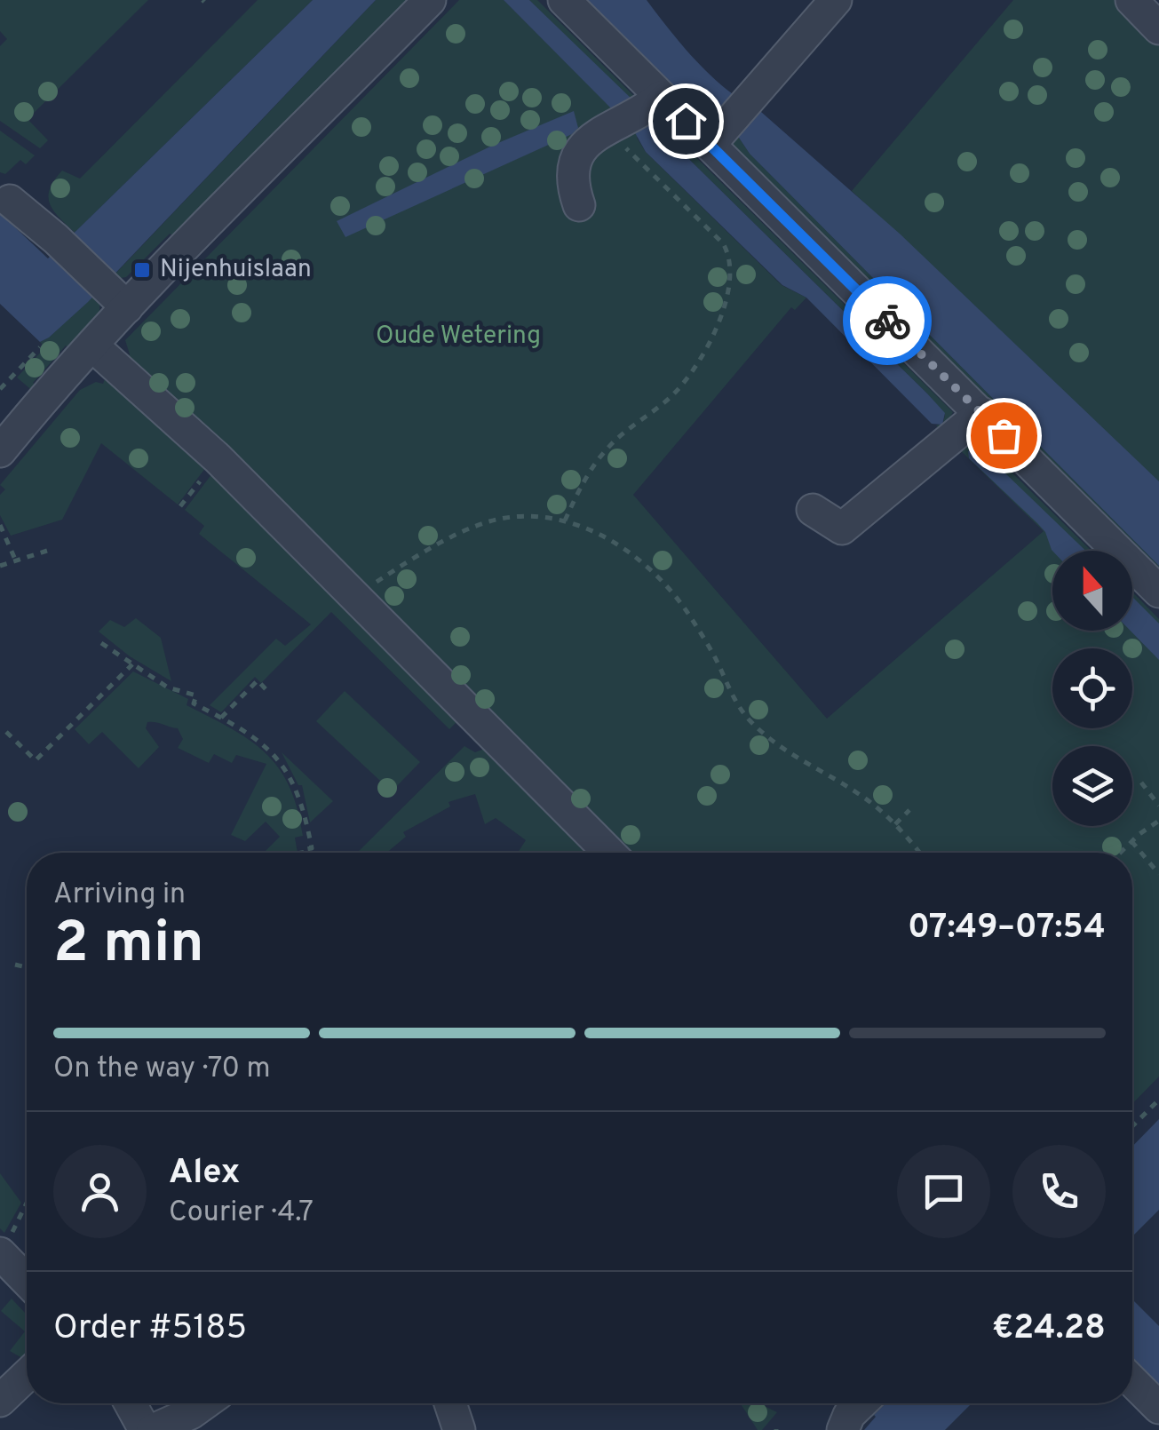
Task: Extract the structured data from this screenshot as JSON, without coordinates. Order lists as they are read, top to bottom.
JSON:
{
  "parks": ["Oude Wetering"],
  "places": {
    "transit": ["Nijenhuislaan"]
  },
  "north": "top",
  "page": {
    "heading": ["2 min", "Arriving in", "07:49–07:54"],
    "panel": [
      "Alex",
      "Courier · 4.7",
      "Order #5185",
      "€24.28"
    ],
    "bar": "On the way · 70 m"
  }
}
